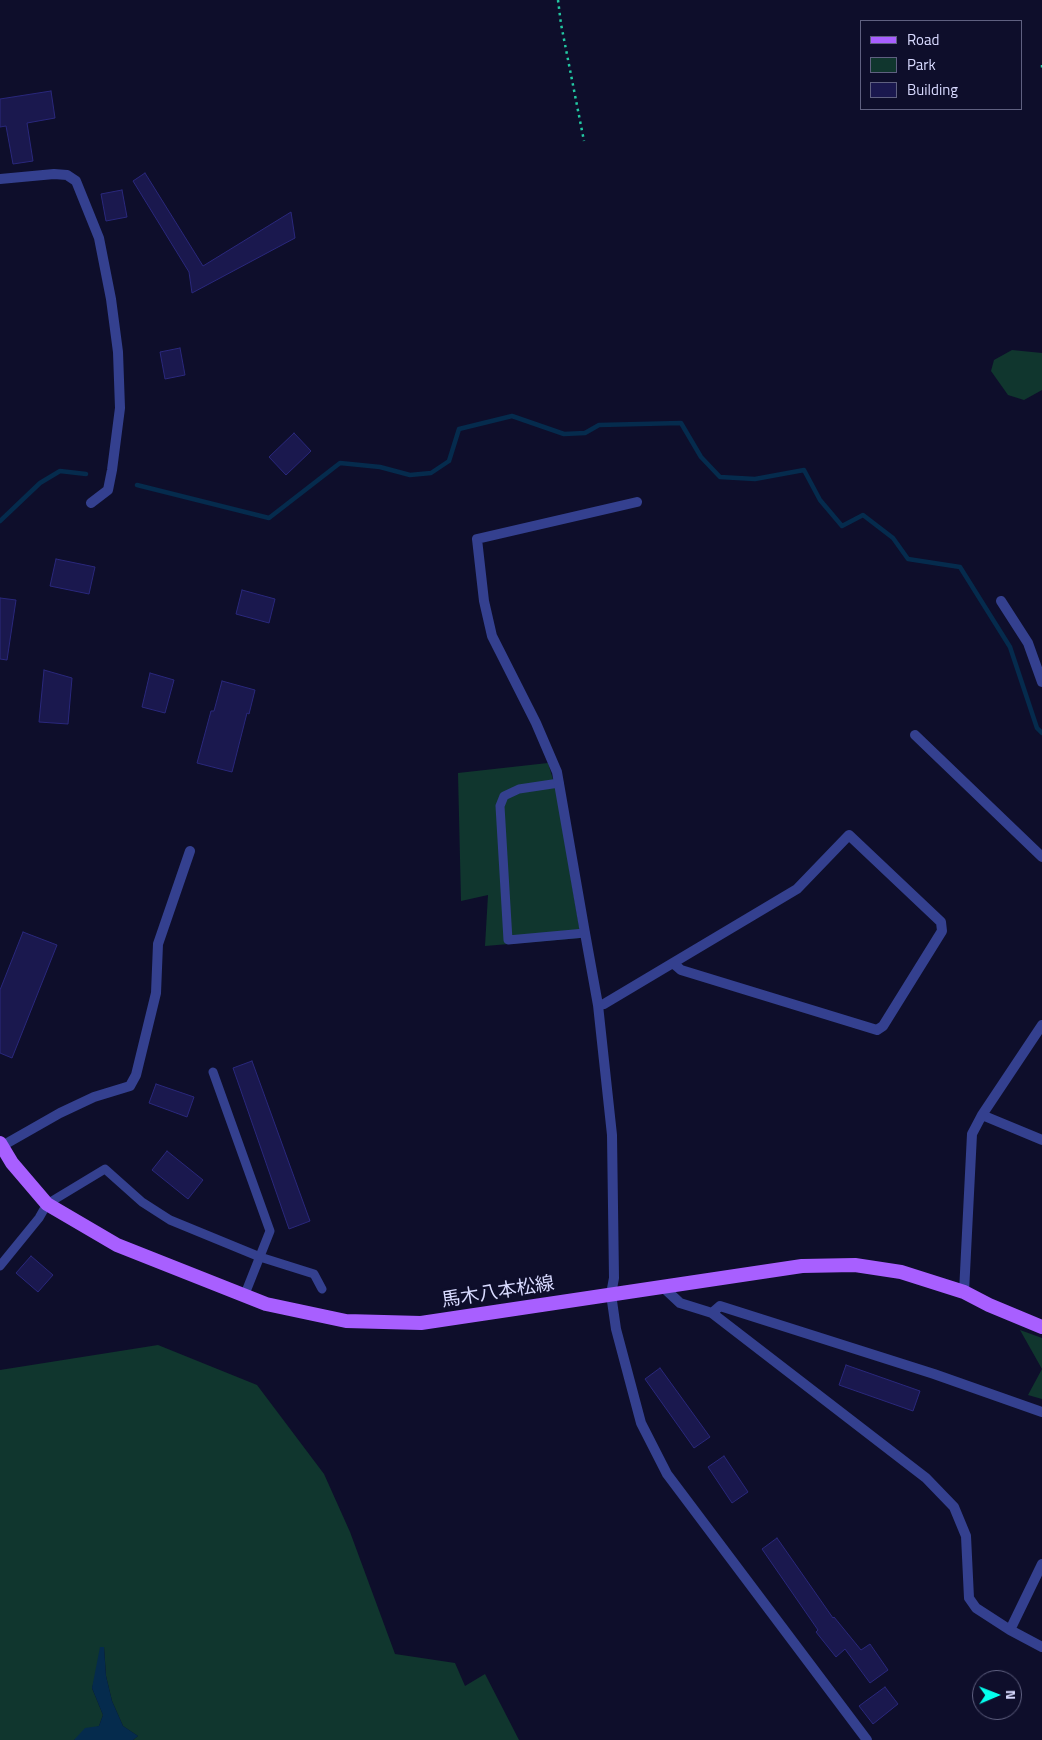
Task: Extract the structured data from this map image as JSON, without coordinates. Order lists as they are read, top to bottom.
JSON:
{
  "streets": {
    "main road": ["馬木八本松線"]
  },
  "legend": ["Road", "Park", "Building"],
  "north": "right"
}
